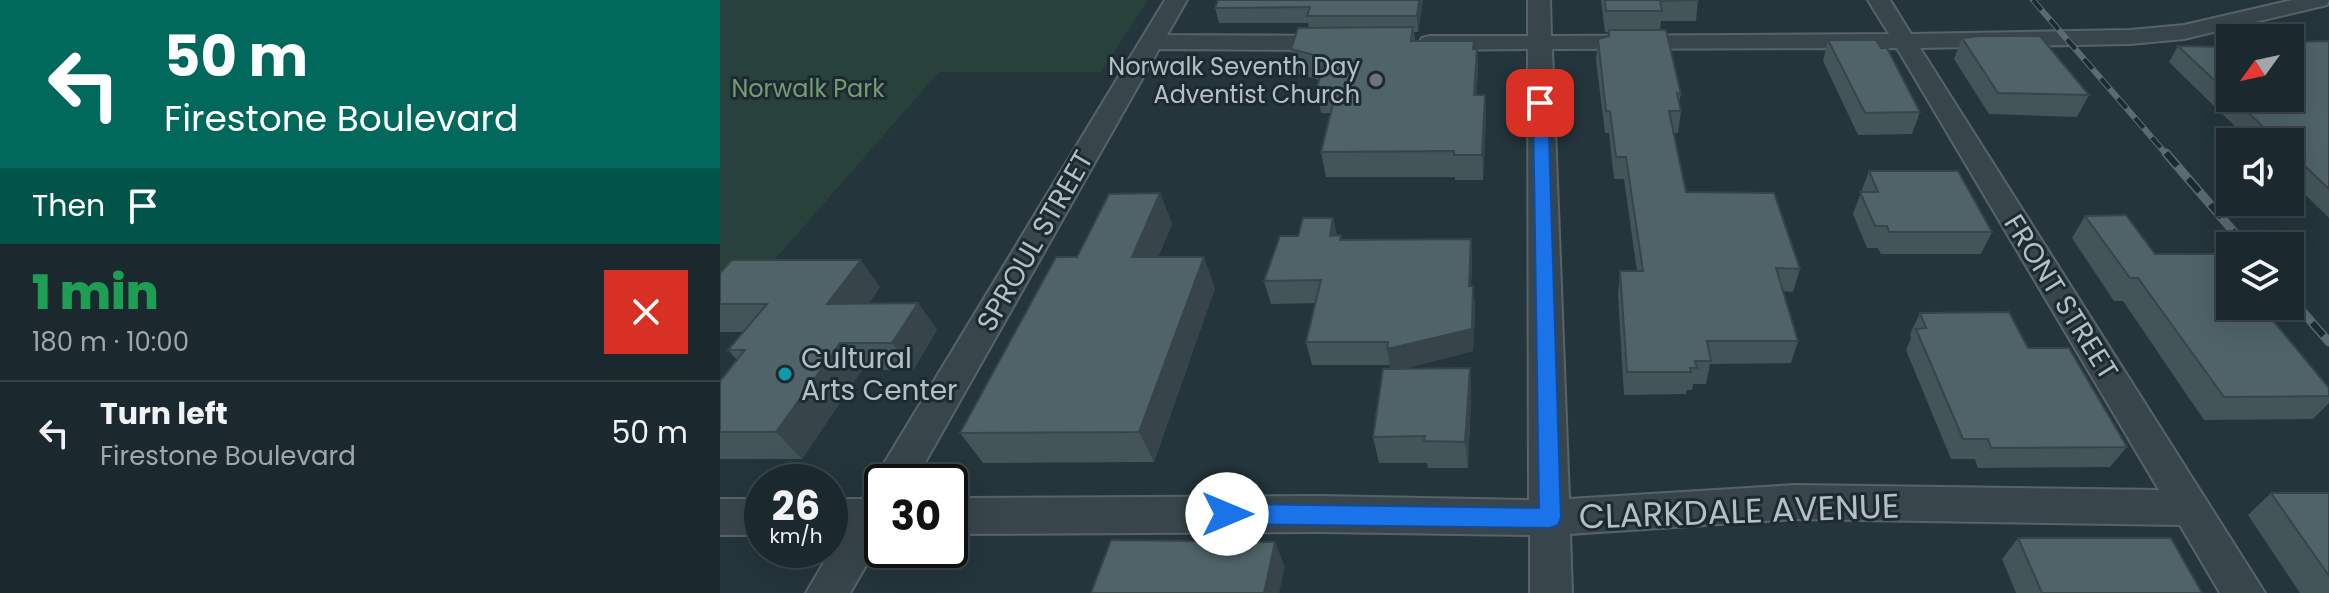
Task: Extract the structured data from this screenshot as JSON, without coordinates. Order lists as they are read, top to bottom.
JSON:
{
  "streets": {
    "street": ["SPROUL STREET", "FRONT STREET", "CLARKDALE AVENUE"]
  },
  "crossings": [
    ["FRONT STREET", "CLARKDALE AVENUE"]
  ],
  "parks": ["Norwalk Park"],
  "places": ["Norwalk Seventh Day Adventist Church", "Cultural Arts Center"],
  "north": "bottom left",
  "page": {
    "turn": ["50 m", "Firestone Boulevard"],
    "then": "Then",
    "heading": ["1 min", "180 m · 10:00"],
    "list": [
      {
        "name": "Turn left",
        "note": "Firestone Boulevard",
        "value": "50 m"
      }
    ],
    "speed": "26 km/h",
    "limit": "30"
  }
}
